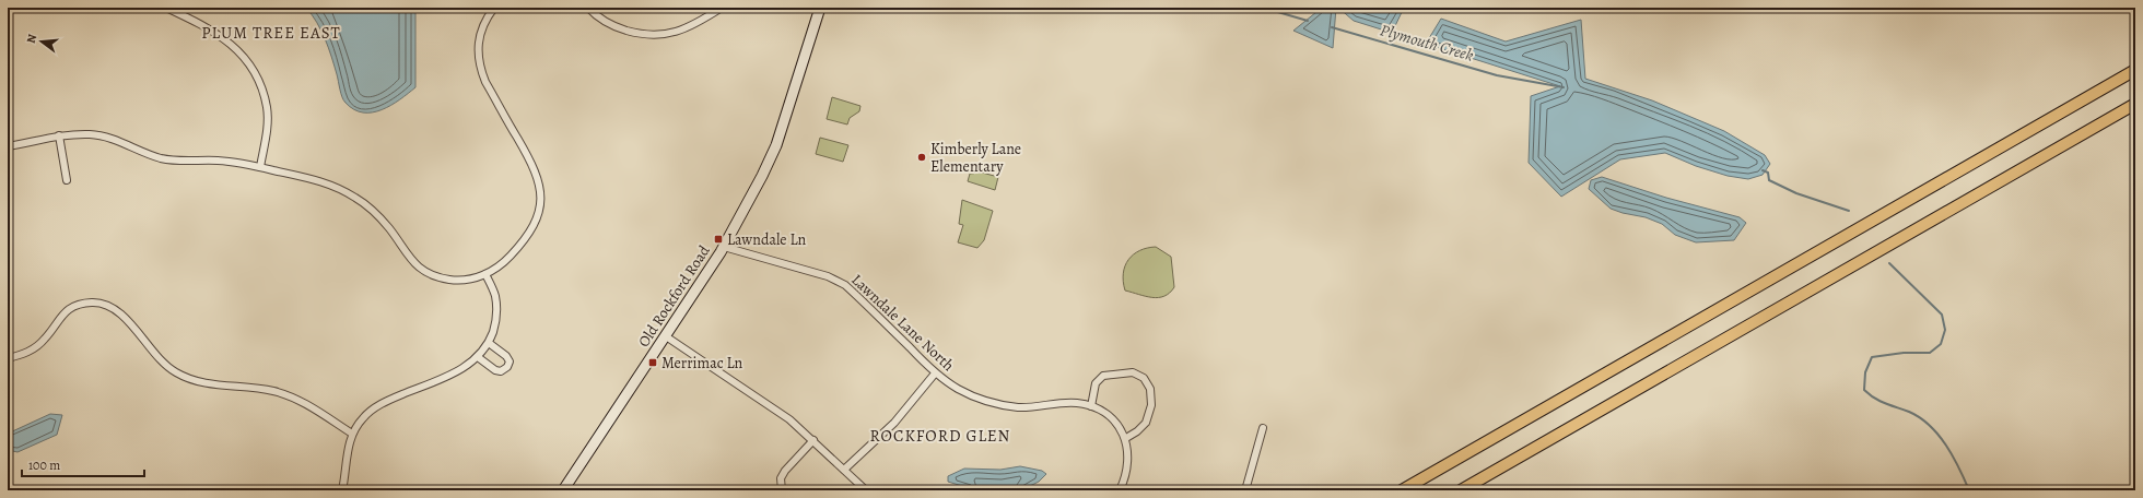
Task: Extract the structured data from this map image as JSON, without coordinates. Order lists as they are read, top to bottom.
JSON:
{
  "streets": {
    "street": ["Old Rockford Road", "Lawndale Lane North"]
  },
  "crossings": [
    ["Old Rockford Road", "Lawndale Lane North"]
  ],
  "districts": ["PLUM TREE EAST", "ROCKFORD GLEN"],
  "water": ["Plymouth Creek"],
  "places": {
    "other": ["Kimberly Lane Elementary"],
    "transit": ["Lawndale Ln", "Merrimac Ln"]
  },
  "scale_bar": "100 m",
  "north": "left"
}
